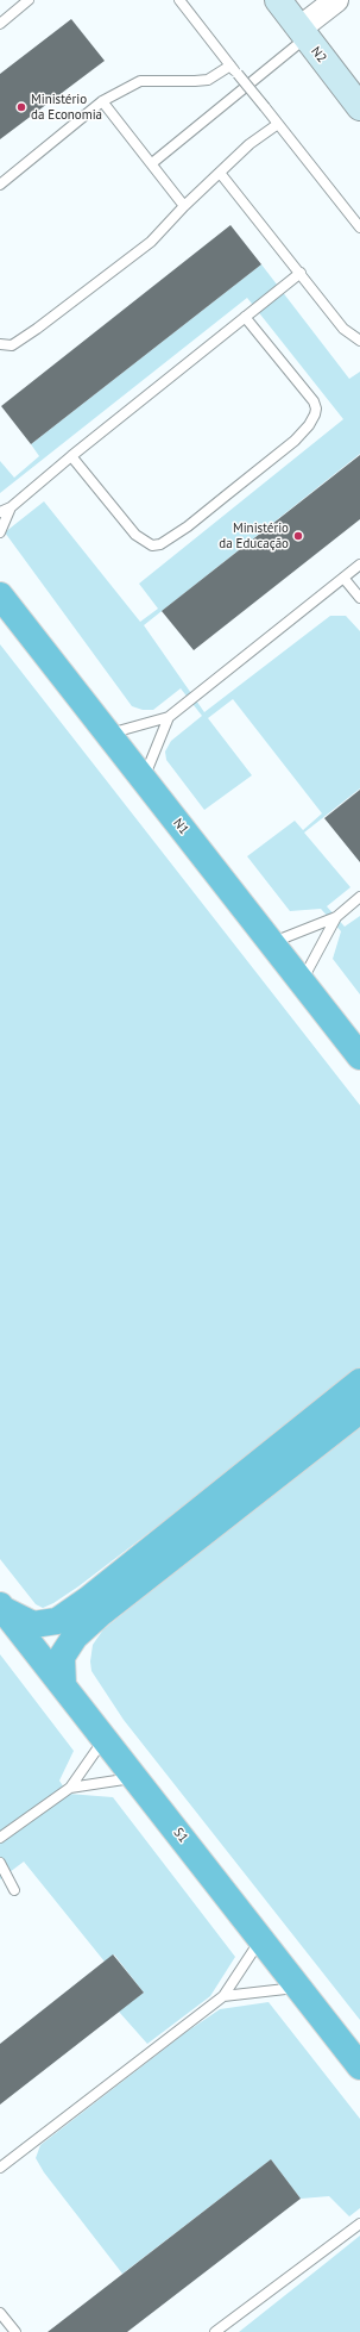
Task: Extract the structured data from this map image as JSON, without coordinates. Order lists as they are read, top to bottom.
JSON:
{
  "streets": {
    "highway": ["N1", "S1"],
    "main road": ["N2"]
  },
  "places": ["Ministério da Economia", "Ministério da Educação"]
}
